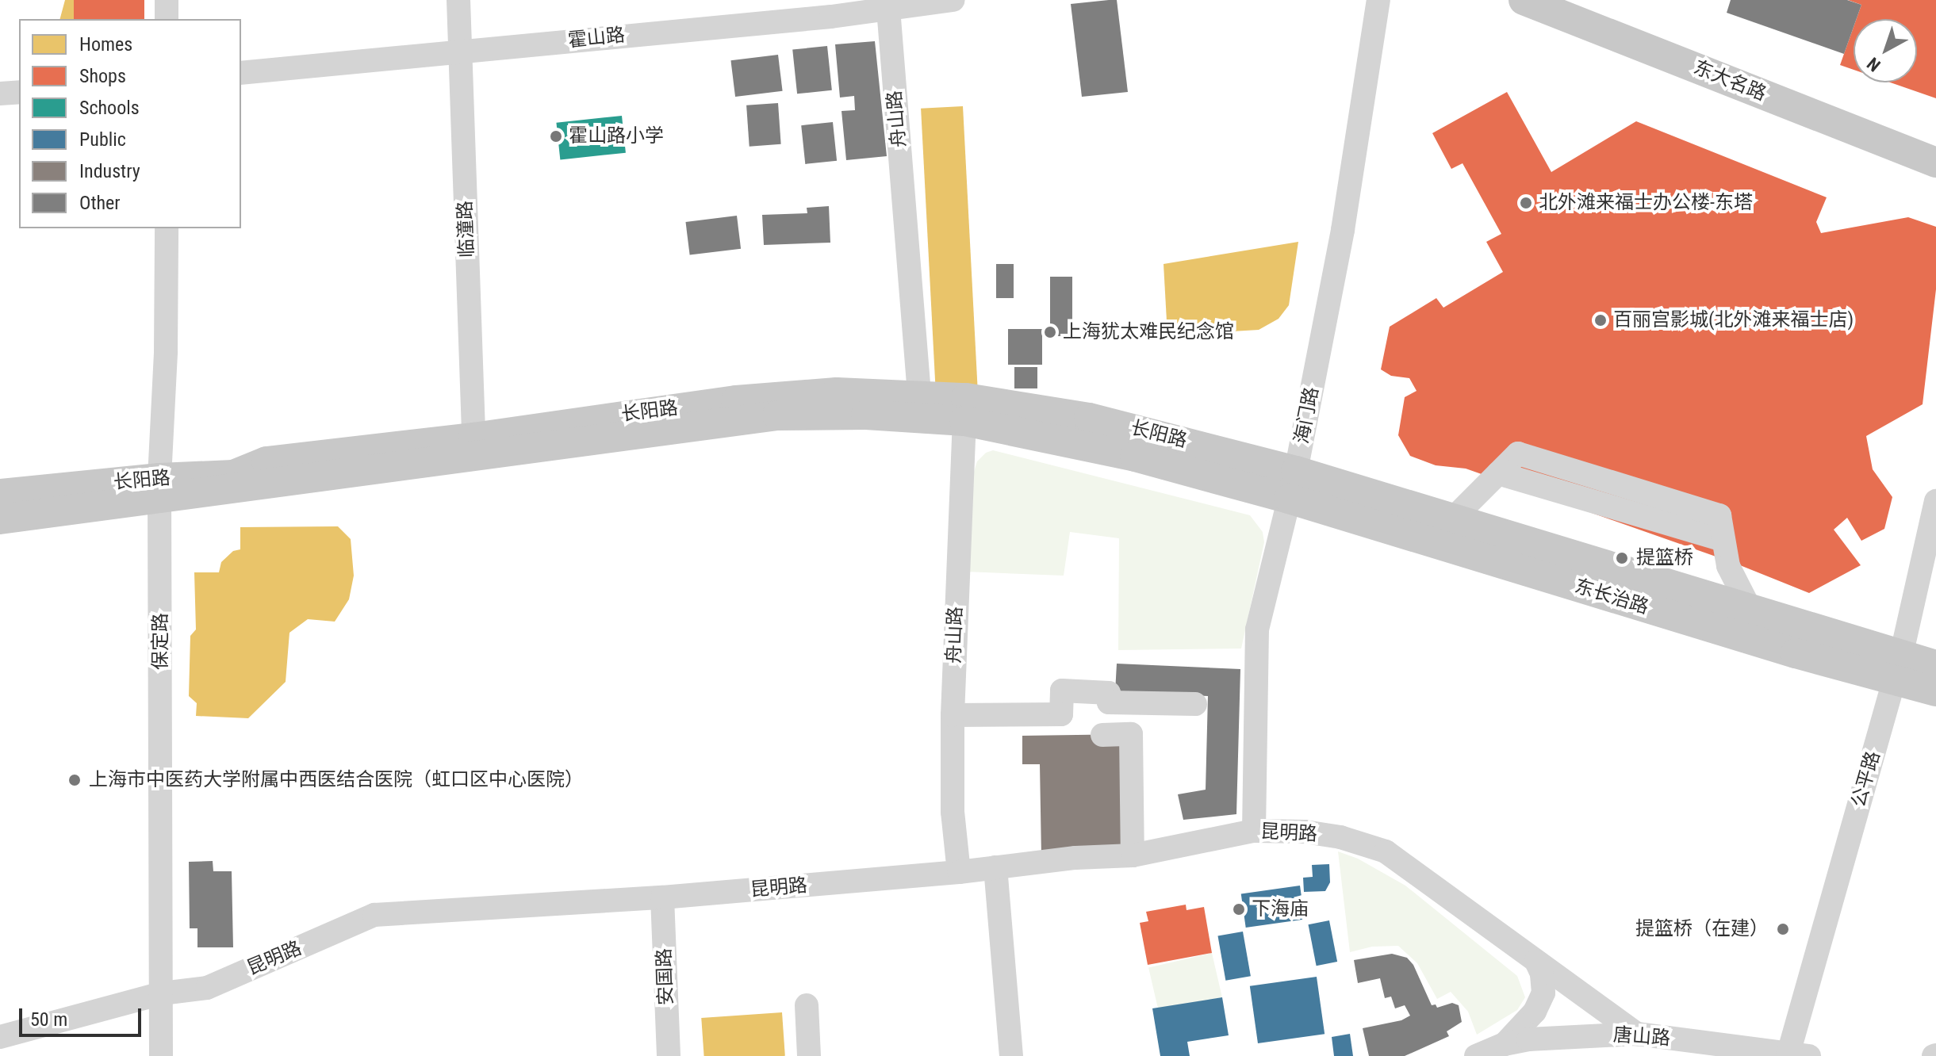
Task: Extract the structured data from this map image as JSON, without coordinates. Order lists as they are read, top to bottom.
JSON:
{
  "streets": {
    "main road": ["东大名路", "长阳路", "东长治路"],
    "street": [
      "霍山路",
      "舟山路",
      "临潼路",
      "海门路",
      "保定路",
      "公平路",
      "昆明路",
      "安国路",
      "唐山路"
    ]
  },
  "crossings": [
    ["霍山路", "舟山路"],
    ["霍山路", "临潼路"],
    ["舟山路", "长阳路"],
    ["舟山路", "昆明路"],
    ["临潼路", "长阳路"],
    ["长阳路", "海门路"],
    ["长阳路", "东长治路"],
    ["长阳路", "保定路"],
    ["海门路", "东长治路"],
    ["海门路", "昆明路"],
    ["东长治路", "公平路"],
    ["保定路", "昆明路"],
    ["公平路", "唐山路"],
    ["昆明路", "安国路"],
    ["昆明路", "唐山路"]
  ],
  "places": [
    "霍山路小学",
    "北外滩来福士办公楼-东塔",
    "百丽宫影城(北外滩来福士店)",
    "上海犹太难民纪念馆",
    "提篮桥",
    "上海市中医药大学附属中西医结合医院（虹口区中心医院）",
    "下海庙",
    "提篮桥（在建）"
  ],
  "legend": [
    "Homes",
    "Shops",
    "Schools",
    "Public",
    "Industry",
    "Other"
  ],
  "scale_bar": "50 m",
  "north": "bottom left"
}
